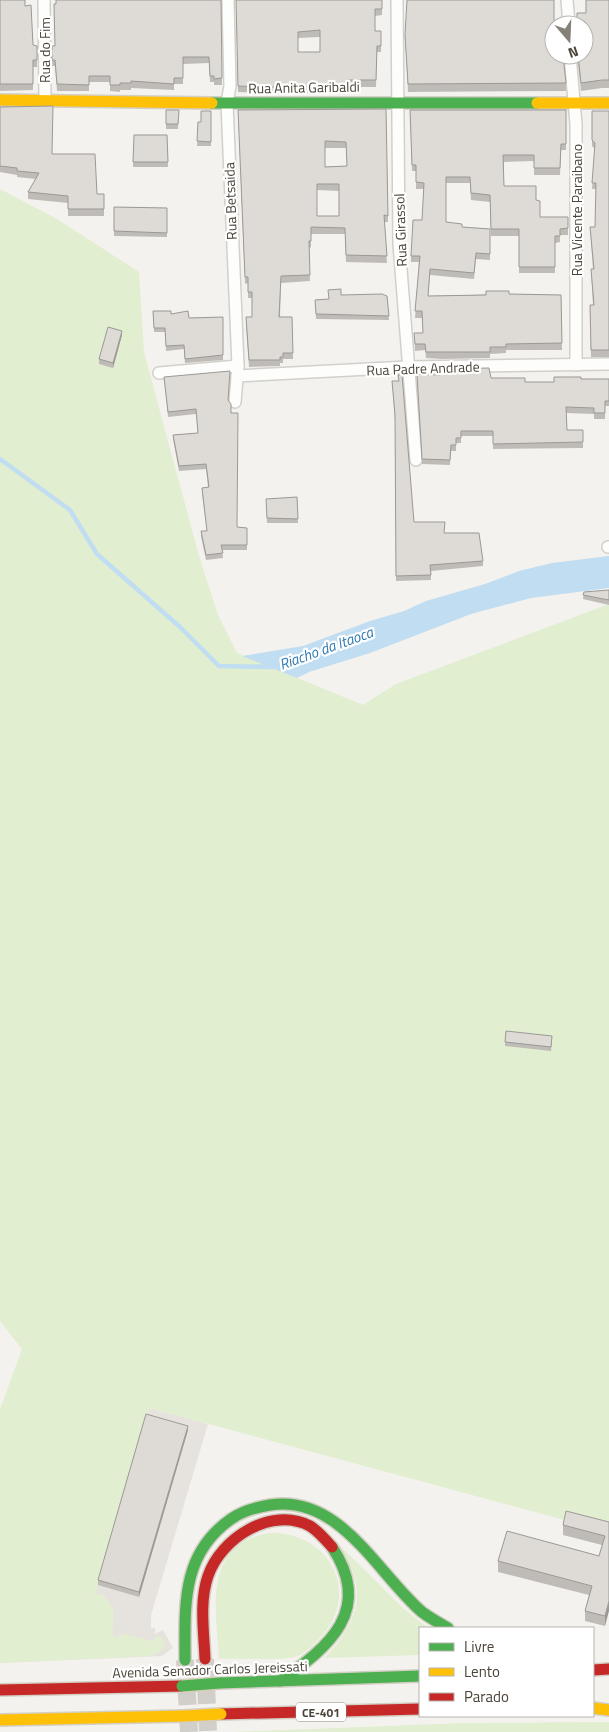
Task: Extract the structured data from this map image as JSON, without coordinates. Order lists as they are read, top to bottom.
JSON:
{
  "streets": {
    "main road": ["Rua Anita Garibaldi", "Avenida Senador Carlos Jereissati", "CE-401"],
    "street": [
      "Rua do Fim",
      "Rua Betsaida",
      "Rua Vicente Paraibano",
      "Rua Girassol",
      "Rua Padre Andrade"
    ]
  },
  "crossings": [
    ["Rua do Fim", "Rua Anita Garibaldi"],
    ["Rua Anita Garibaldi", "Rua Betsaida"],
    ["Rua Anita Garibaldi", "Rua Vicente Paraibano"],
    ["Rua Anita Garibaldi", "Rua Girassol"],
    ["Rua Betsaida", "Rua Padre Andrade"],
    ["Rua Vicente Paraibano", "Rua Padre Andrade"],
    ["Rua Girassol", "Rua Padre Andrade"]
  ],
  "water": ["Riacho da Itaoca"],
  "legend": ["Livre", "Lento", "Parado"],
  "north": "bottom"
}
